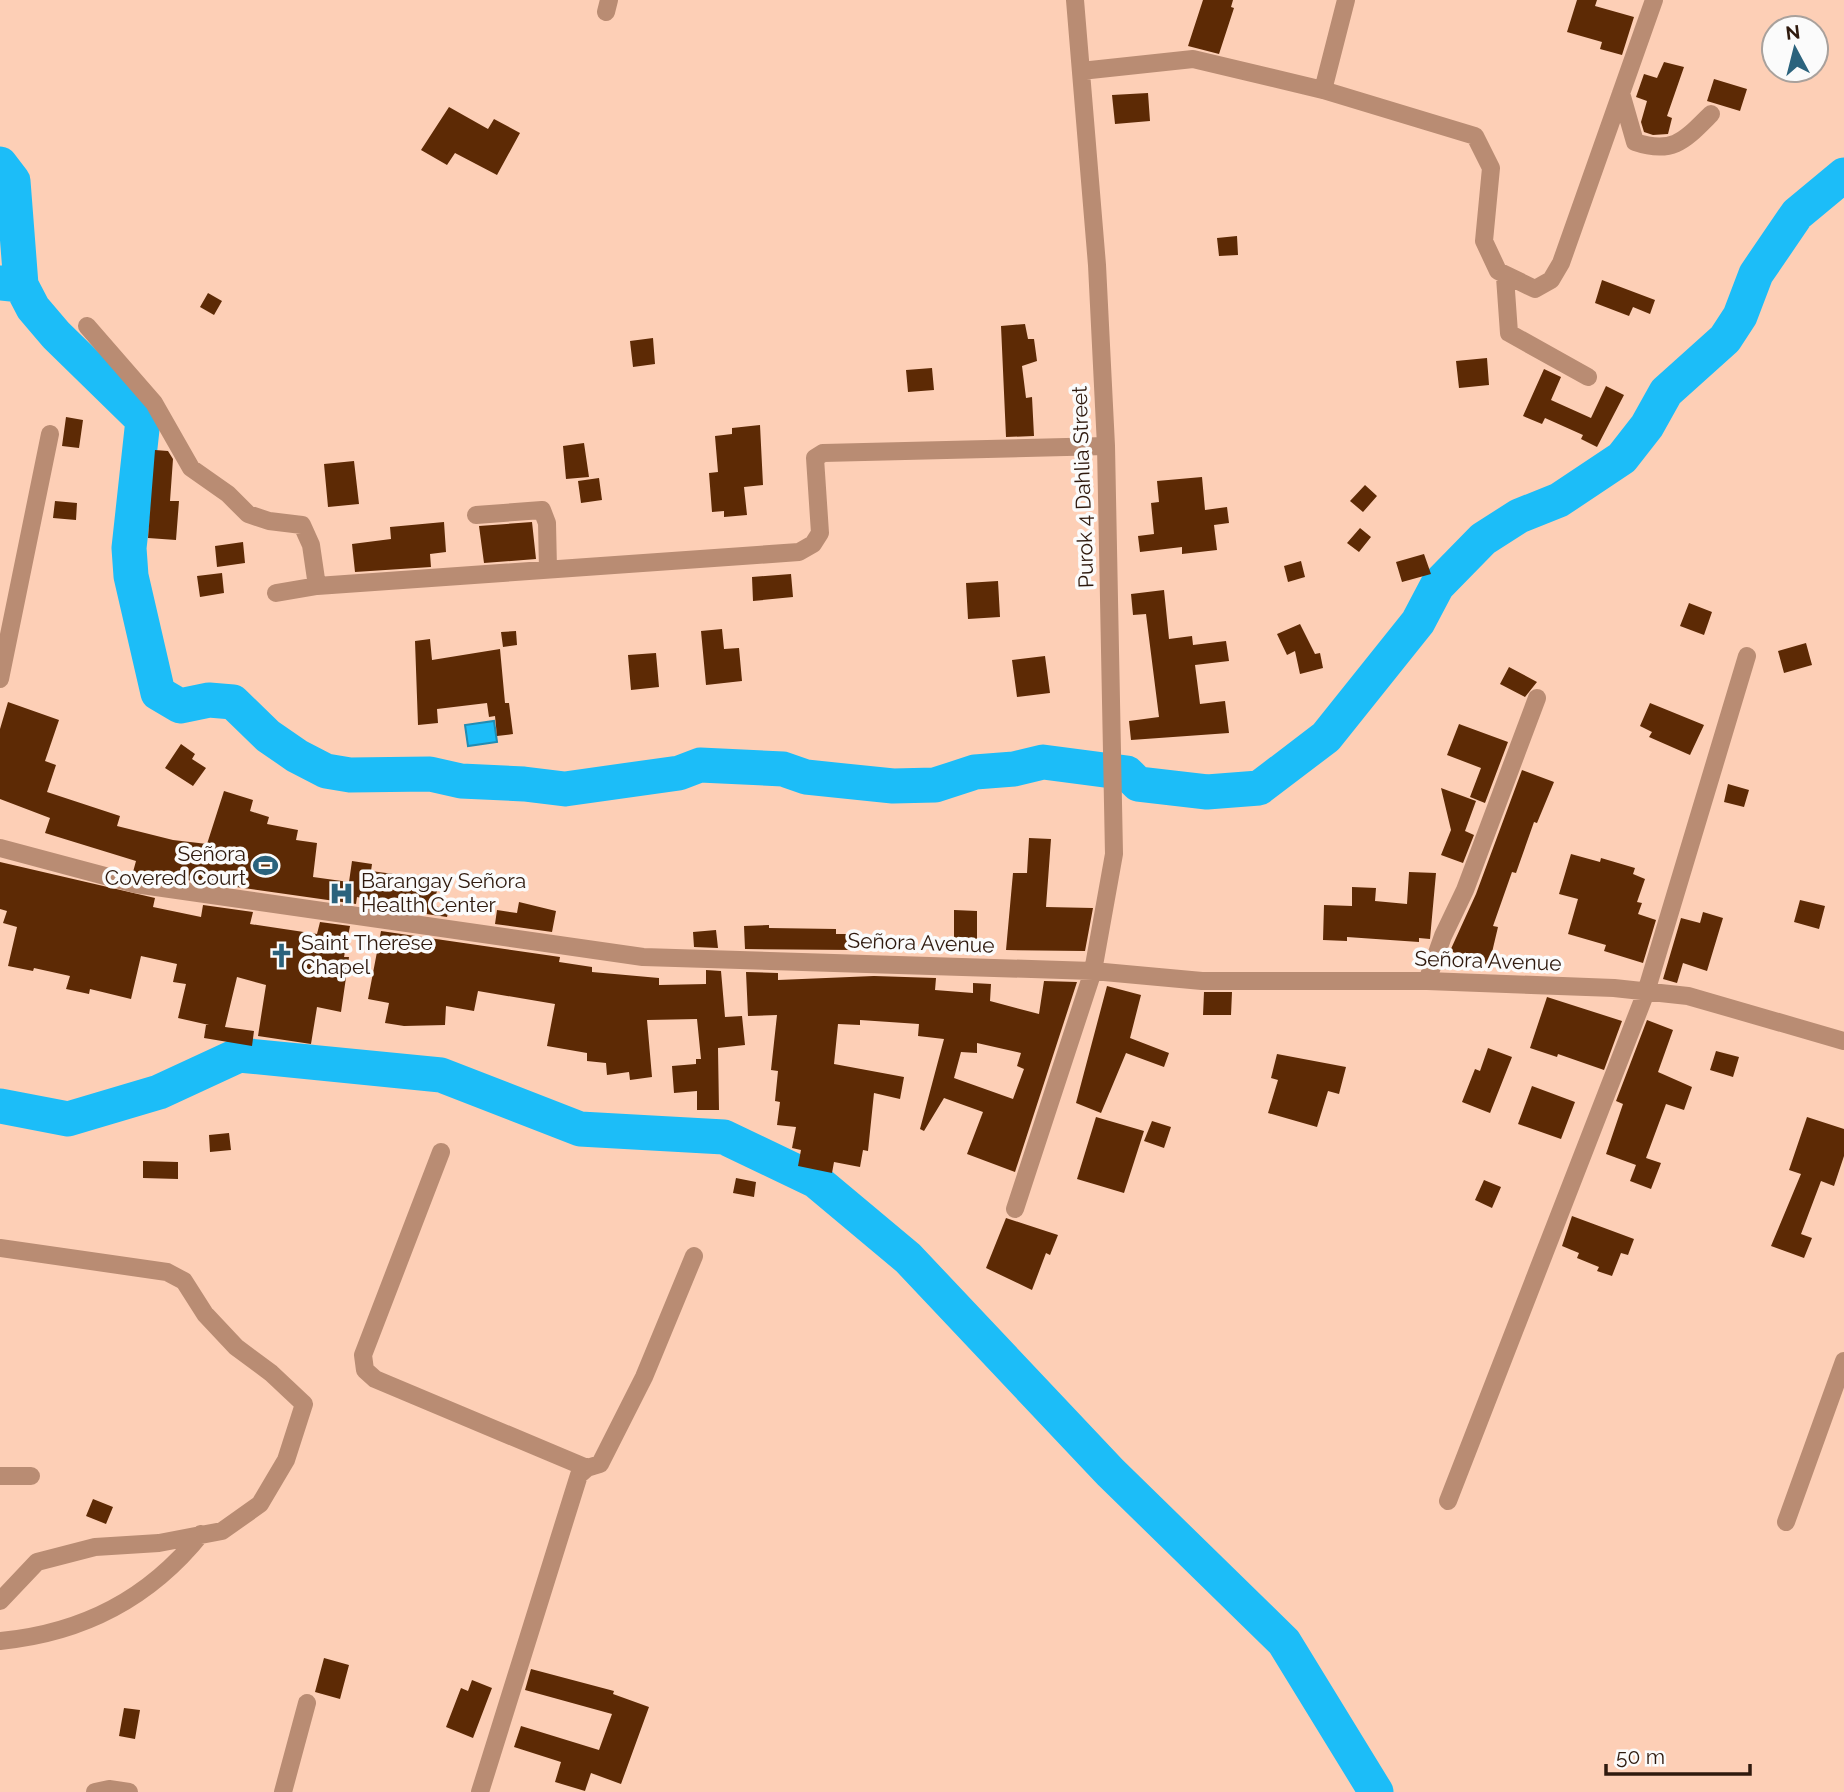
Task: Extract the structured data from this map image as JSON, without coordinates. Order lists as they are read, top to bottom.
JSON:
{
  "streets": {
    "street": ["Purok 4 Dahlia Street", "Señora Avenue"]
  },
  "crossings": [
    ["Purok 4 Dahlia Street", "Señora Avenue"]
  ],
  "places": {
    "sports": ["Señora Covered Court"],
    "hospital": ["Barangay Señora Health Center"],
    "church": ["Saint Therese Chapel"]
  },
  "scale_bar": "50 m",
  "north": "top"
}
